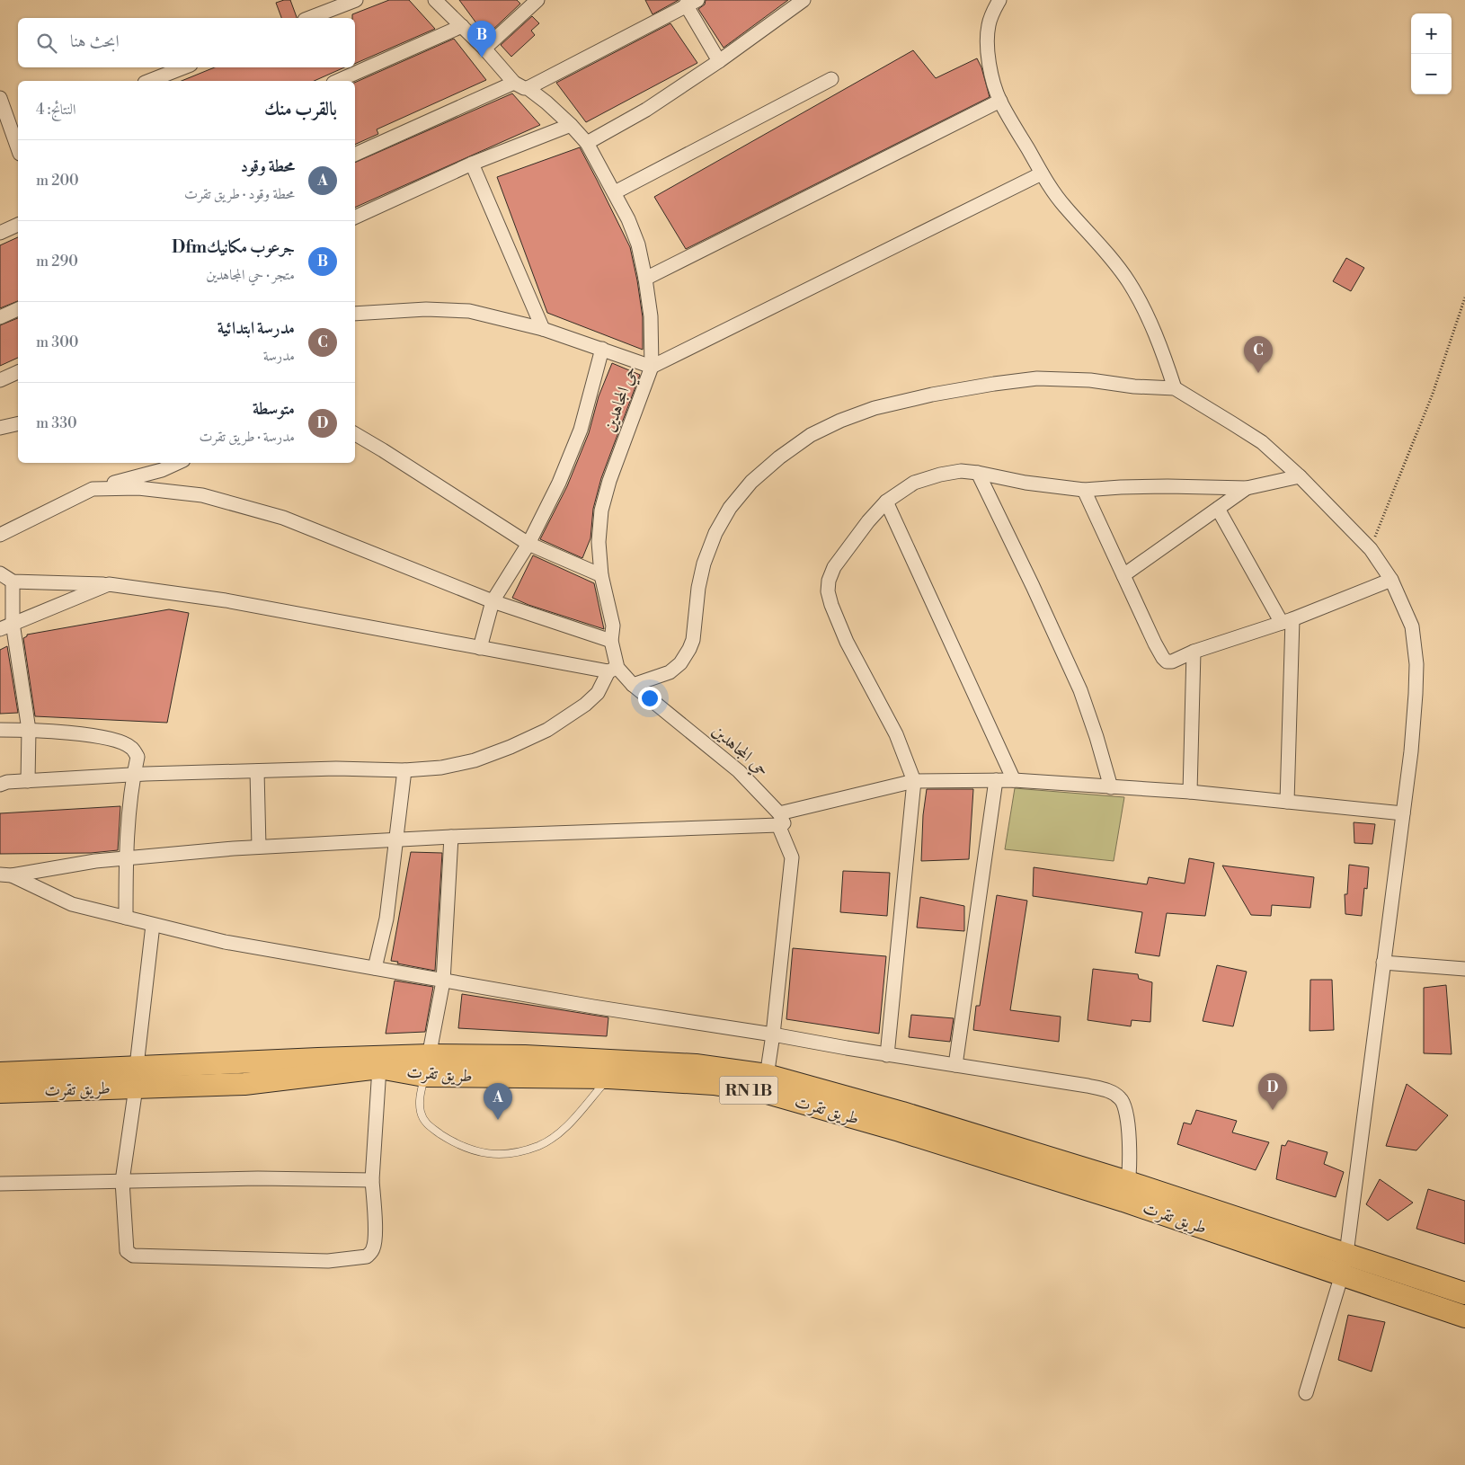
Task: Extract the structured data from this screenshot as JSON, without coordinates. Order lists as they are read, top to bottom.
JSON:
{
  "streets": {
    "main road": ["طريق تقرت", "RN 1B"],
    "street": ["حي المجاهدين"]
  },
  "crossings": [
    ["حي المجاهدين", "طريق تقرت"]
  ],
  "page": {
    "map_buttons": ["+", "−"],
    "search": "ابحث هنا",
    "pins": [
      "B",
      "C",
      "D",
      "A"
    ],
    "heading": ["بالقرب منك", "النتائج: 4"],
    "list": [
      {
        "mark": "A",
        "name": "محطة وقود",
        "note": "محطة وقود · طريق تقرت",
        "value": "200 m"
      },
      {
        "mark": "B",
        "name": "جرعوب مكانيكDfm",
        "note": "متجر · حي المجاهدين",
        "value": "290 m"
      },
      {
        "mark": "C",
        "name": "مدرسة ابتدائية",
        "note": "مدرسة",
        "value": "300 m"
      },
      {
        "mark": "D",
        "name": "متوسطة",
        "note": "مدرسة · طريق تقرت",
        "value": "330 m"
      }
    ]
  }
}
